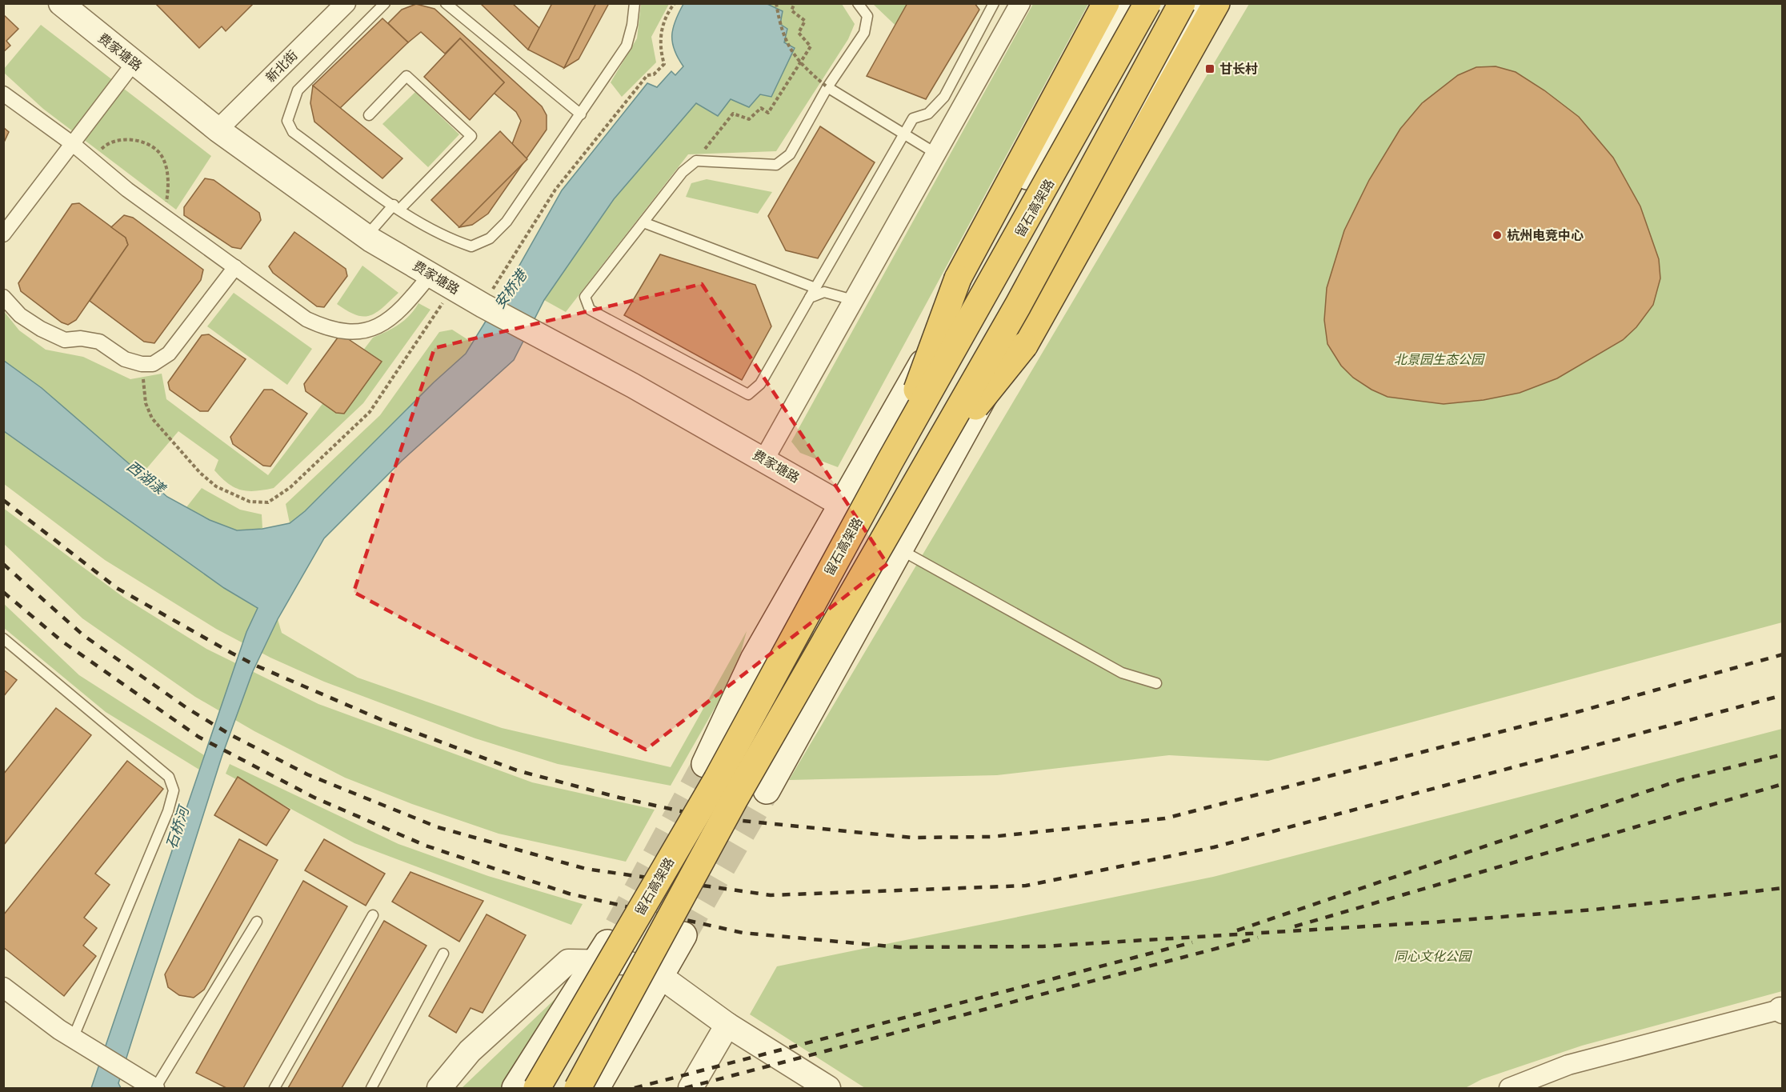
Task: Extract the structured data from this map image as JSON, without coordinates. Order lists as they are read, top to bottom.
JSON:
{
  "streets": {
    "highway": ["留石高架路"],
    "street": ["费家塘路", "新北街"]
  },
  "crossings": [
    ["费家塘路", "新北街"]
  ],
  "water": ["安桥港", "西湖漾", "石桥河"],
  "parks": ["北景园生态公园", "同心文化公园"],
  "places": {
    "transit": ["甘长村"],
    "other": ["杭州电竞中心"]
  }
}
